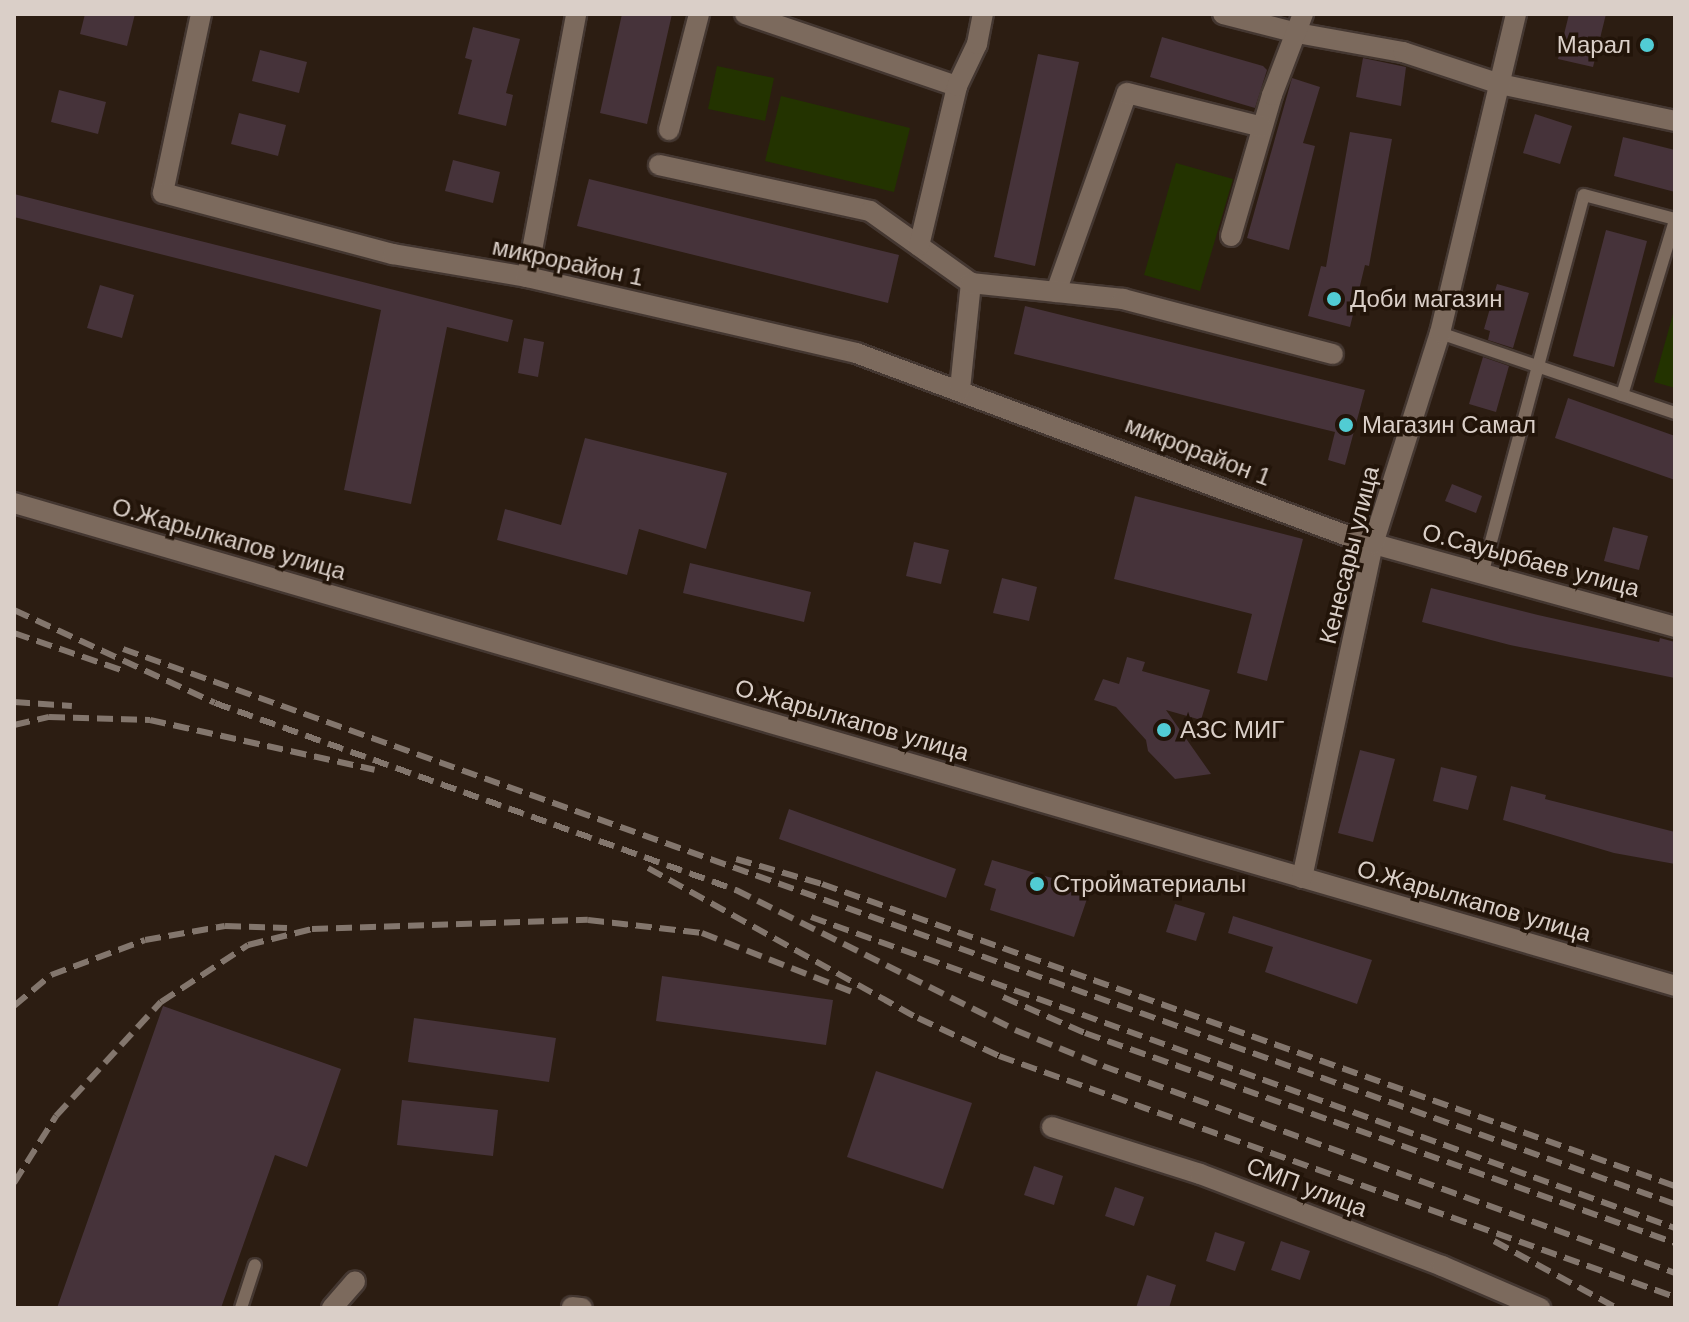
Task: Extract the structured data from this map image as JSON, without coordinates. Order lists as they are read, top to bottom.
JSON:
{
  "streets": {
    "street": [
      "микрорайон 1",
      "О.Жарылкапов улица",
      "Кенесары улица",
      "О.Сауырбаев улица",
      "СМП улица"
    ]
  },
  "crossings": [
    ["микрорайон 1", "Кенесары улица"],
    ["микрорайон 1", "О.Сауырбаев улица"],
    ["О.Жарылкапов улица", "Кенесары улица"],
    ["Кенесары улица", "О.Сауырбаев улица"]
  ],
  "places": [
    "Марал",
    "Доби магазин",
    "Магазин Самал",
    "АЗС МИГ",
    "Стройматериалы"
  ]
}
